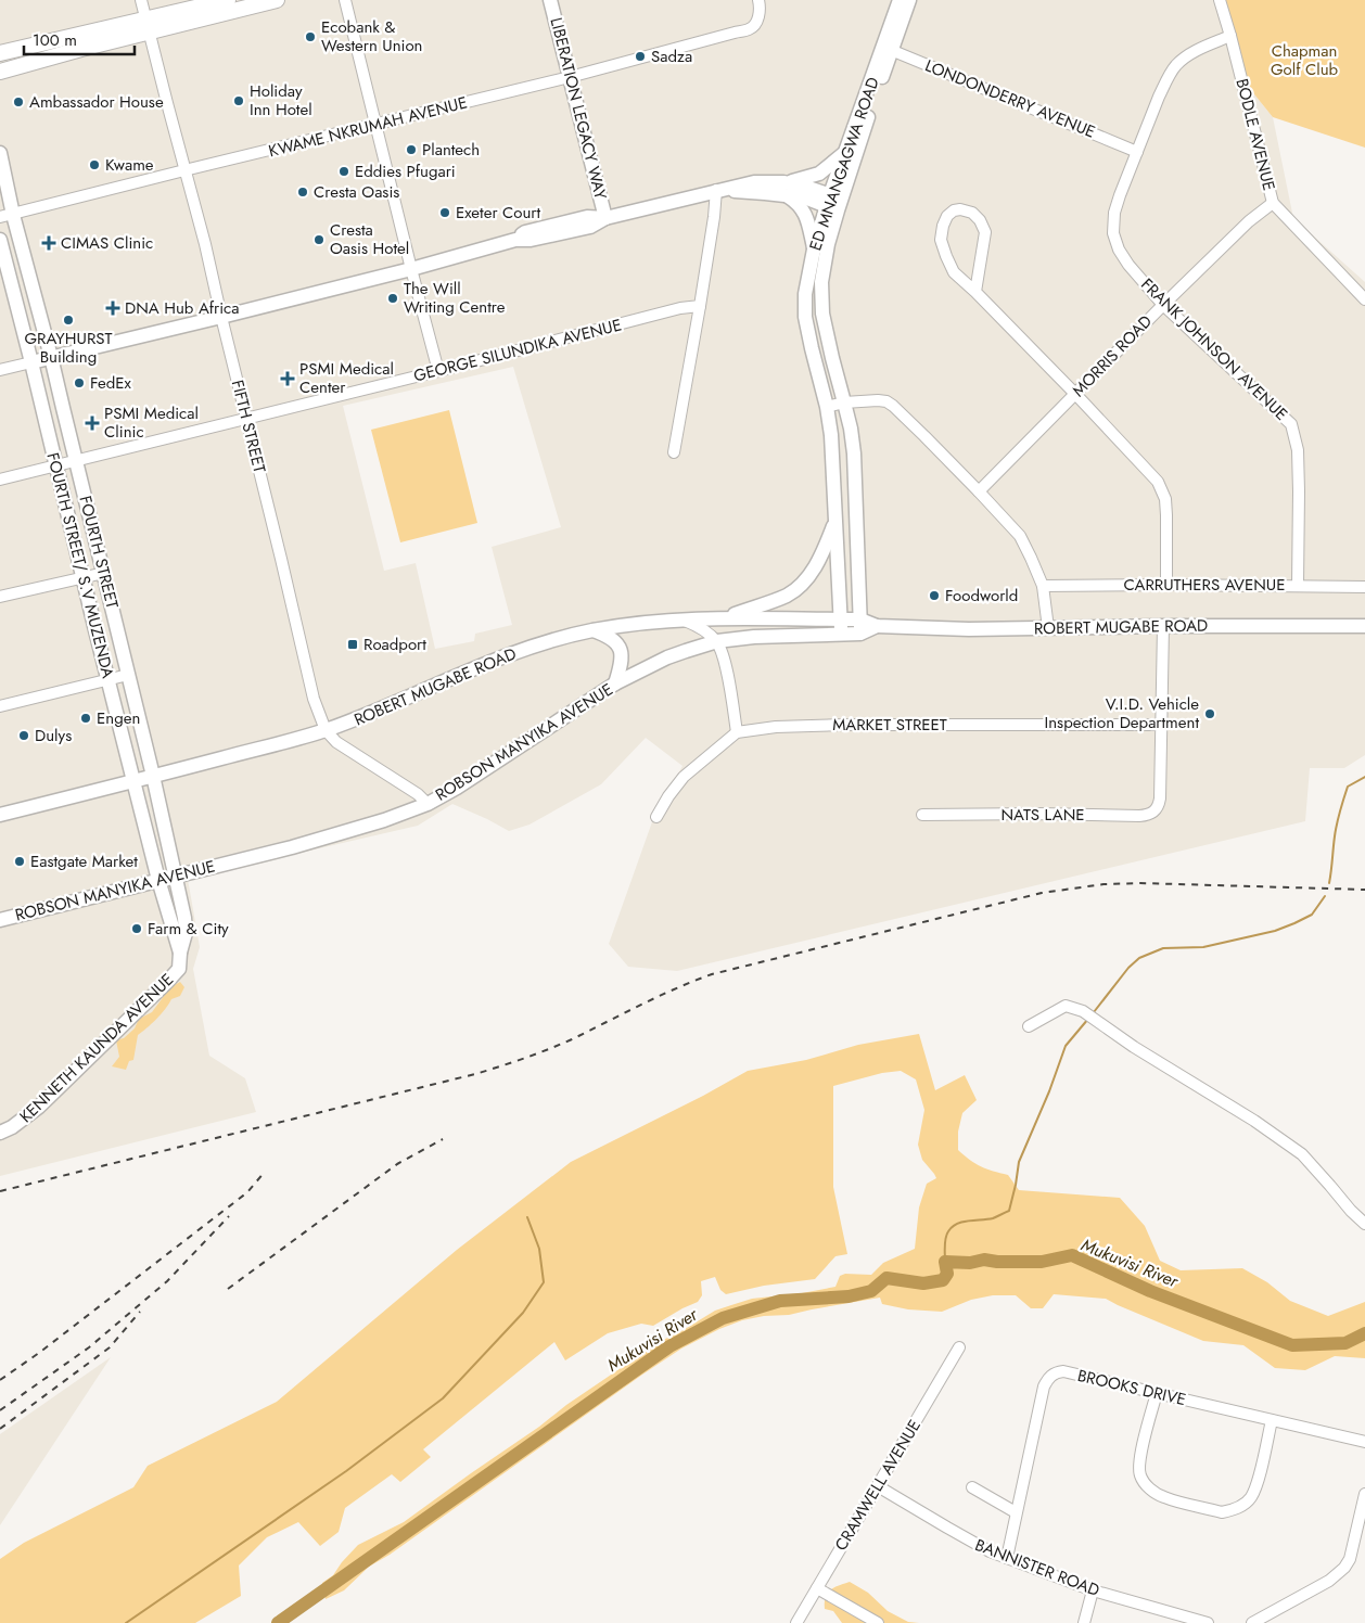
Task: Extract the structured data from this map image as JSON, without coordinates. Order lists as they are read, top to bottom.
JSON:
{
  "streets": {
    "main road": [
      "LIBERATION LEGACY WAY",
      "ED MNANGAGWA ROAD",
      "FOURTH STREET",
      "FOURTH STREET/ S.V MUZENDA",
      "ROBERT MUGABE ROAD",
      "ROBSON MANYIKA AVENUE",
      "KENNETH KAUNDA AVENUE"
    ],
    "street": [
      "LONDONDERRY AVENUE",
      "KWAME NKRUMAH AVENUE",
      "BODLE AVENUE",
      "FRANK JOHNSON AVENUE",
      "GEORGE SILUNDIKA AVENUE",
      "MORRIS ROAD",
      "FIFTH STREET",
      "CARRUTHERS AVENUE",
      "MARKET STREET",
      "NATS LANE",
      "BROOKS DRIVE",
      "CRAMWELL AVENUE",
      "BANNISTER ROAD"
    ]
  },
  "crossings": [
    ["LONDONDERRY AVENUE", "ED MNANGAGWA ROAD"],
    ["LONDONDERRY AVENUE", "FRANK JOHNSON AVENUE"],
    ["LIBERATION LEGACY WAY", "KWAME NKRUMAH AVENUE"],
    ["KWAME NKRUMAH AVENUE", "FIFTH STREET"],
    ["KWAME NKRUMAH AVENUE", "FOURTH STREET"],
    ["BODLE AVENUE", "FRANK JOHNSON AVENUE"],
    ["BODLE AVENUE", "MORRIS ROAD"],
    ["ED MNANGAGWA ROAD", "ROBERT MUGABE ROAD"],
    ["ED MNANGAGWA ROAD", "ROBSON MANYIKA AVENUE"],
    ["FRANK JOHNSON AVENUE", "MORRIS ROAD"],
    ["FRANK JOHNSON AVENUE", "CARRUTHERS AVENUE"],
    ["GEORGE SILUNDIKA AVENUE", "FIFTH STREET"],
    ["GEORGE SILUNDIKA AVENUE", "FOURTH STREET"],
    ["GEORGE SILUNDIKA AVENUE", "FOURTH STREET/ S.V MUZENDA"],
    ["FIFTH STREET", "ROBERT MUGABE ROAD"],
    ["FIFTH STREET", "ROBSON MANYIKA AVENUE"],
    ["FOURTH STREET", "FOURTH STREET/ S.V MUZENDA"],
    ["FOURTH STREET", "ROBERT MUGABE ROAD"],
    ["FOURTH STREET", "ROBSON MANYIKA AVENUE"],
    ["FOURTH STREET", "KENNETH KAUNDA AVENUE"],
    ["FOURTH STREET/ S.V MUZENDA", "ROBERT MUGABE ROAD"],
    ["FOURTH STREET/ S.V MUZENDA", "ROBSON MANYIKA AVENUE"],
    ["FOURTH STREET/ S.V MUZENDA", "KENNETH KAUNDA AVENUE"],
    ["ROBERT MUGABE ROAD", "ROBSON MANYIKA AVENUE"],
    ["MARKET STREET", "NATS LANE"],
    ["BROOKS DRIVE", "BANNISTER ROAD"],
    ["CRAMWELL AVENUE", "BANNISTER ROAD"]
  ],
  "water": ["Mukuvisi River"],
  "parks": ["Chapman Golf Club"],
  "places": {
    "other": [
      "Ecobank & Western Union",
      "Sadza",
      "Holiday Inn Hotel",
      "Ambassador House",
      "Plantech",
      "Kwame",
      "Eddies Pfugari",
      "Cresta Oasis",
      "Exeter Court",
      "Cresta Oasis Hotel",
      "The Will Writing Centre",
      "GRAYHURST Building",
      "FedEx",
      "Foodworld",
      "V.I.D. Vehicle Inspection Department",
      "Engen",
      "Dulys",
      "Eastgate Market",
      "Farm & City"
    ],
    "health": [
      "CIMAS Clinic",
      "DNA Hub Africa",
      "PSMI Medical Center",
      "PSMI Medical Clinic"
    ],
    "transit": ["Roadport"]
  },
  "scale_bar": "100 m"
}
